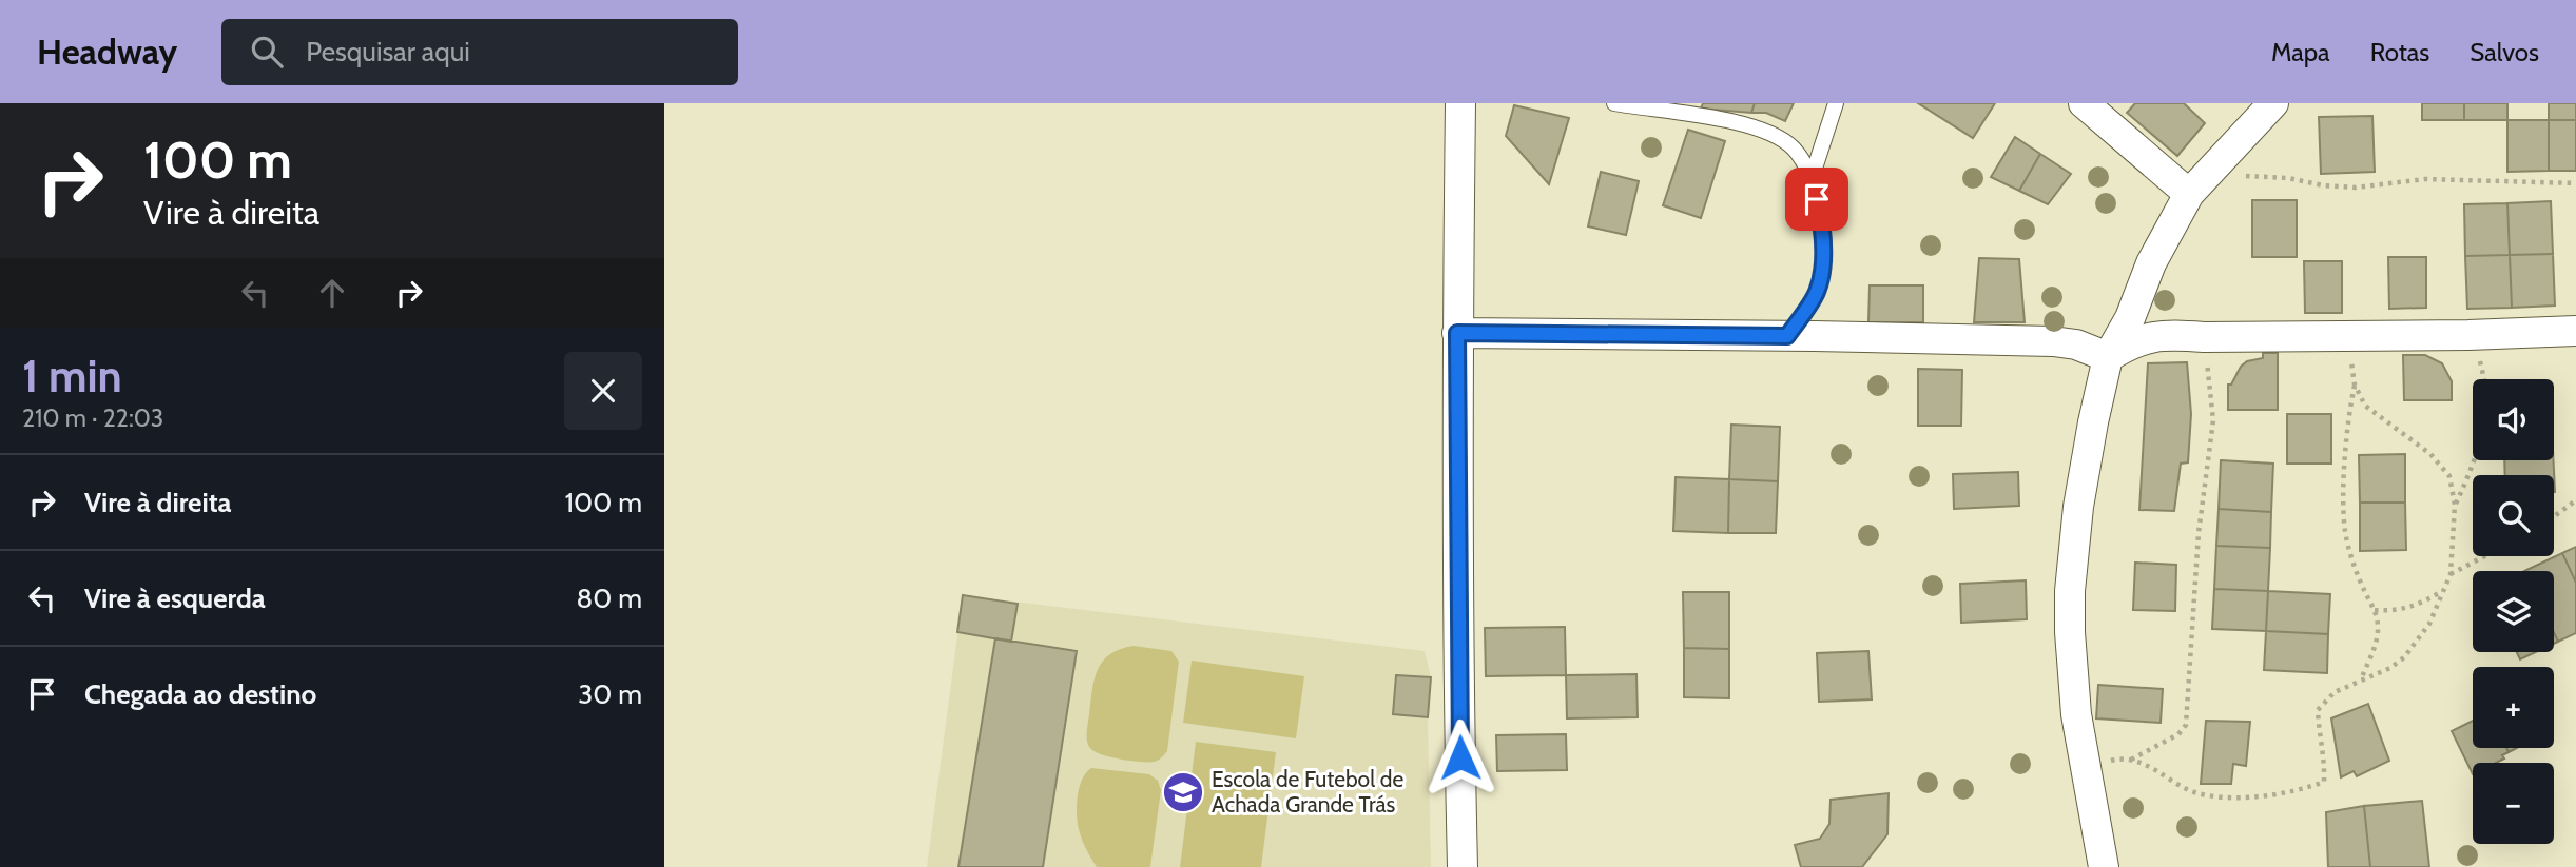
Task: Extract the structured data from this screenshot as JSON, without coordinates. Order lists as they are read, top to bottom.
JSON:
{
  "places": {
    "school or university": ["Escola de Futebol de Achada Grande Trás"]
  },
  "page": {
    "header": "Headway",
    "search": "Pesquisar aqui",
    "nav": ["Mapa", "Rotas", "Salvos"],
    "turn": ["100 m", "Vire à direita"],
    "heading": ["1 min", "210 m · 22:03"],
    "map_buttons": ["+", "−"],
    "list": [
      {
        "name": "Vire à direita",
        "value": "100 m"
      },
      {
        "name": "Vire à esquerda",
        "value": "80 m"
      },
      {
        "name": "Chegada ao destino",
        "value": "30 m"
      }
    ]
  }
}
